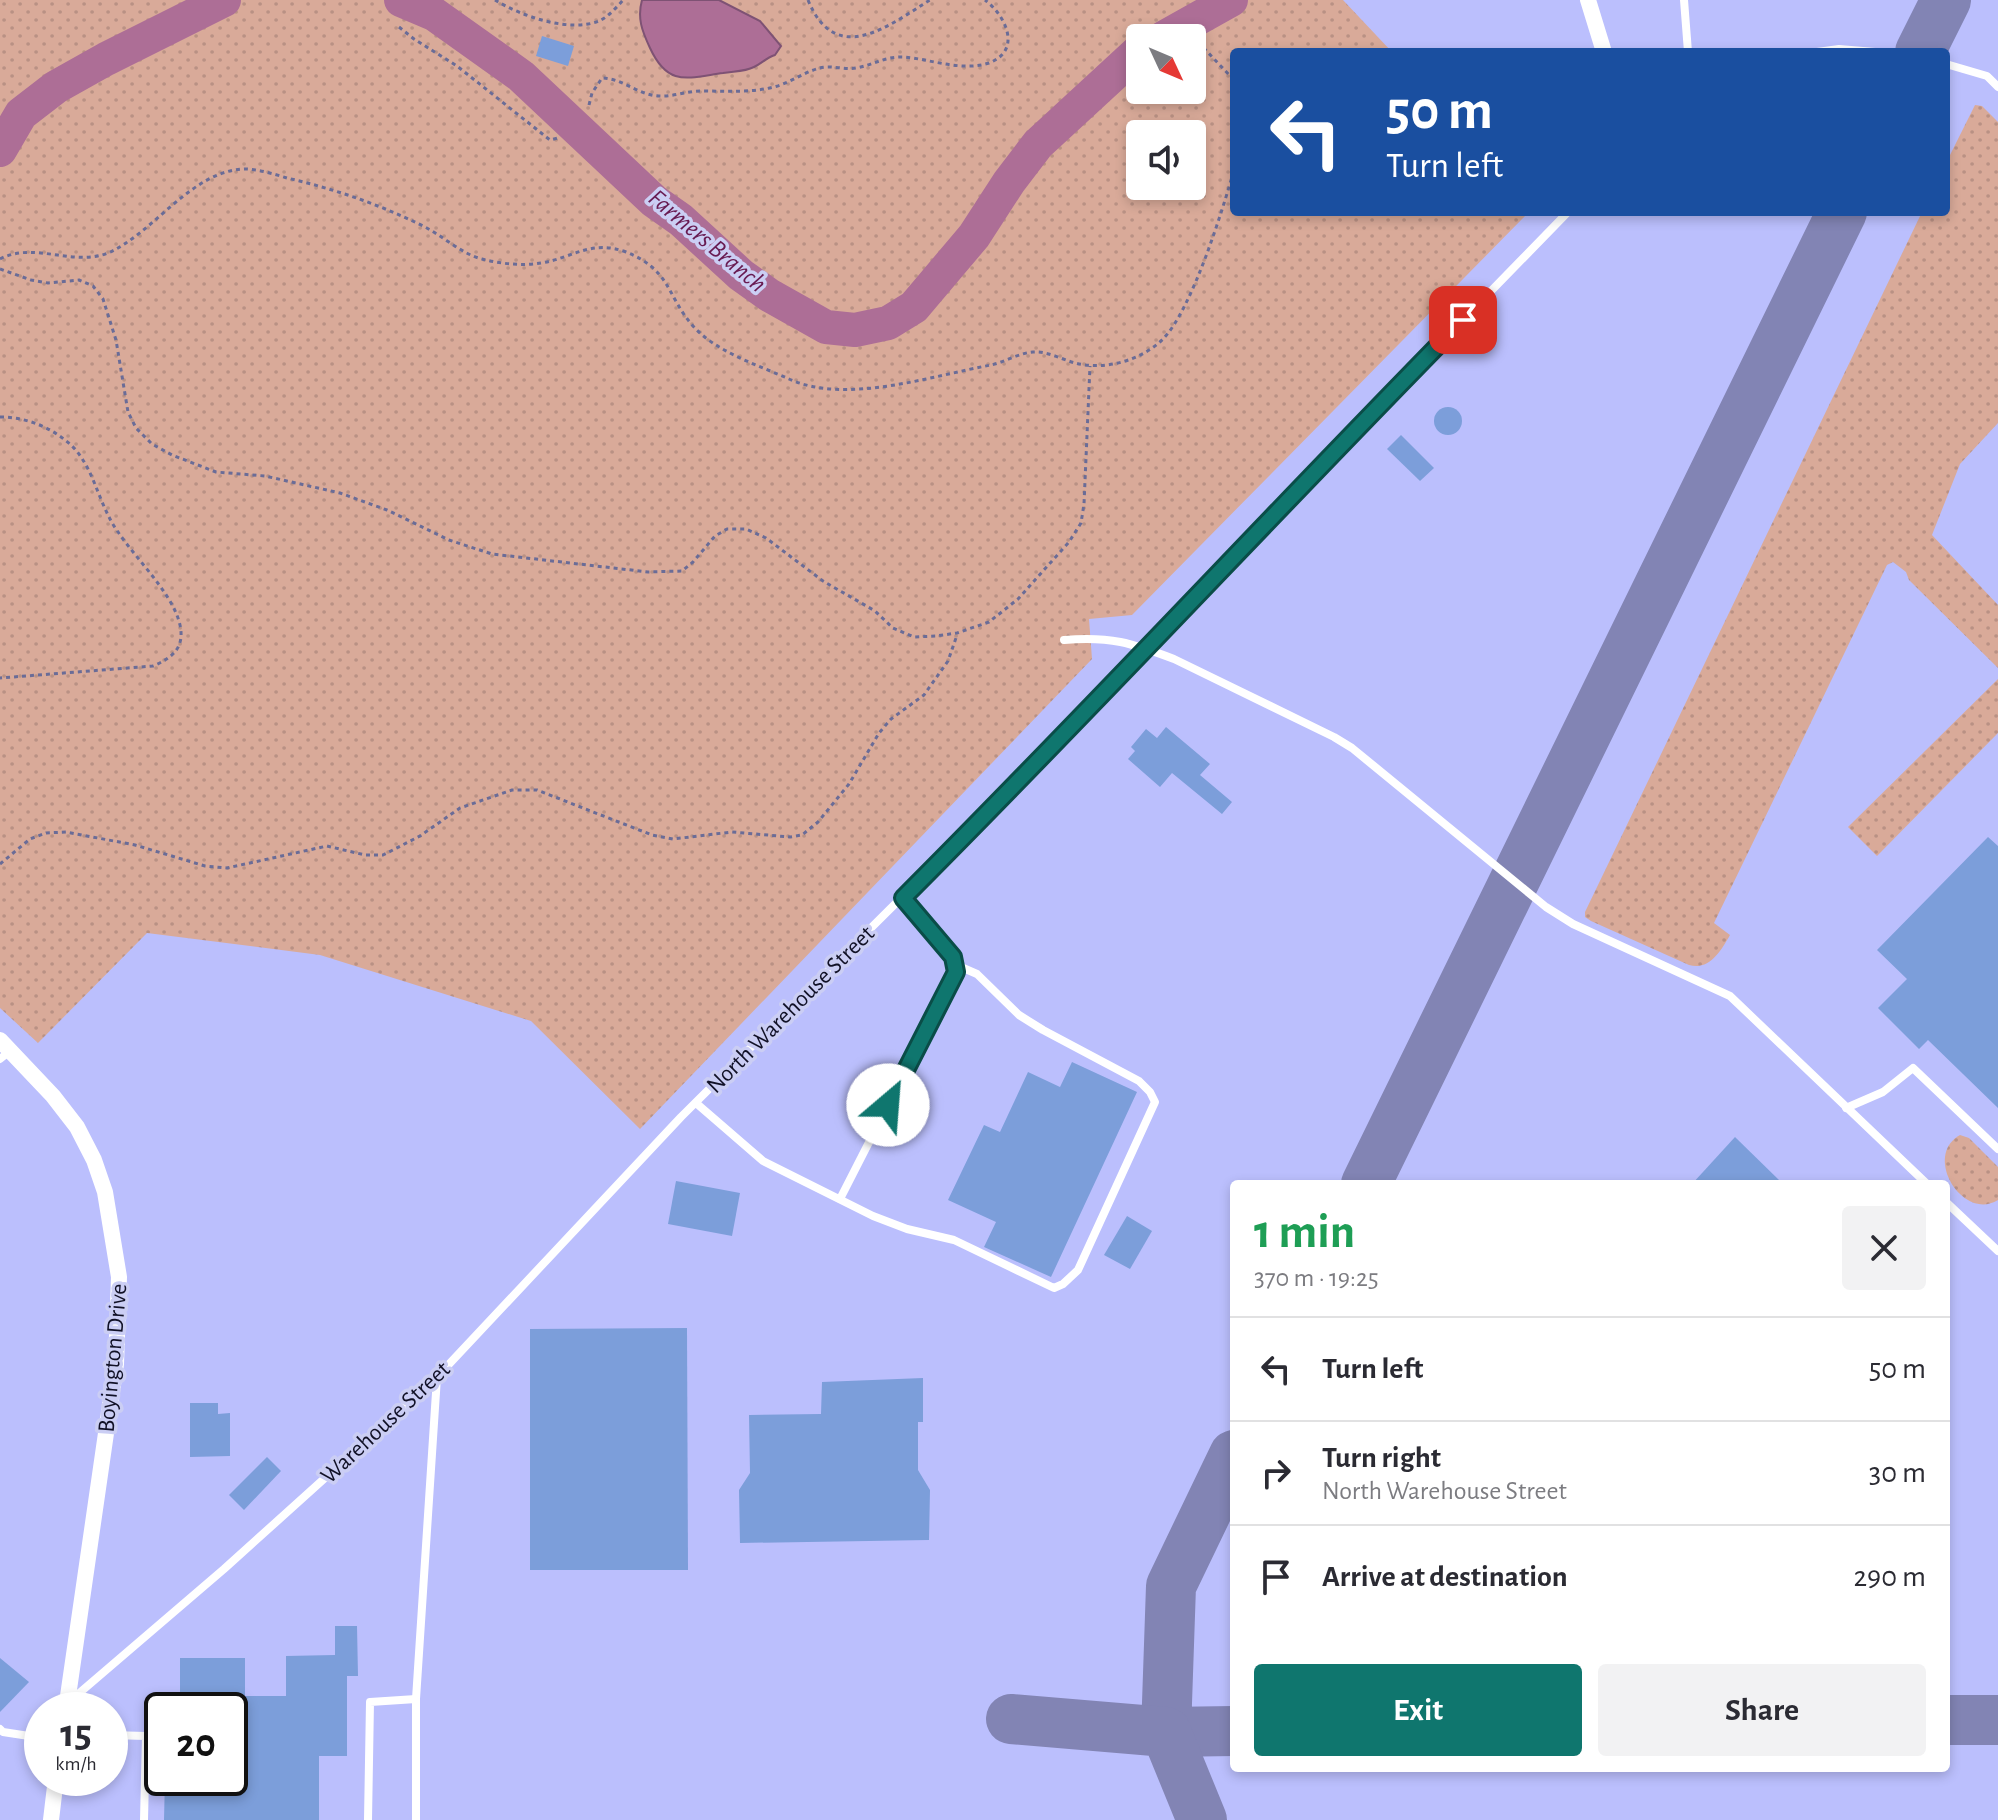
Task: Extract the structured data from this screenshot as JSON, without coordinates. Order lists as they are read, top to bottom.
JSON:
{
  "streets": {
    "street": ["Boyington Drive"],
    "lane": ["North Warehouse Street", "Warehouse Street"]
  },
  "crossings": [
    ["North Warehouse Street", "Warehouse Street"]
  ],
  "water": ["Farmers Branch"],
  "north": "bottom right",
  "page": {
    "turn": ["50 m", "Turn left"],
    "heading": ["1 min", "370 m · 19:25"],
    "list": [
      {
        "name": "Turn left",
        "value": "50 m"
      },
      {
        "name": "Turn right",
        "note": "North Warehouse Street",
        "value": "30 m"
      },
      {
        "name": "Arrive at destination",
        "value": "290 m"
      }
    ],
    "buttons": ["Exit", "Share"],
    "speed": "15 km/h",
    "limit": "20"
  }
}
